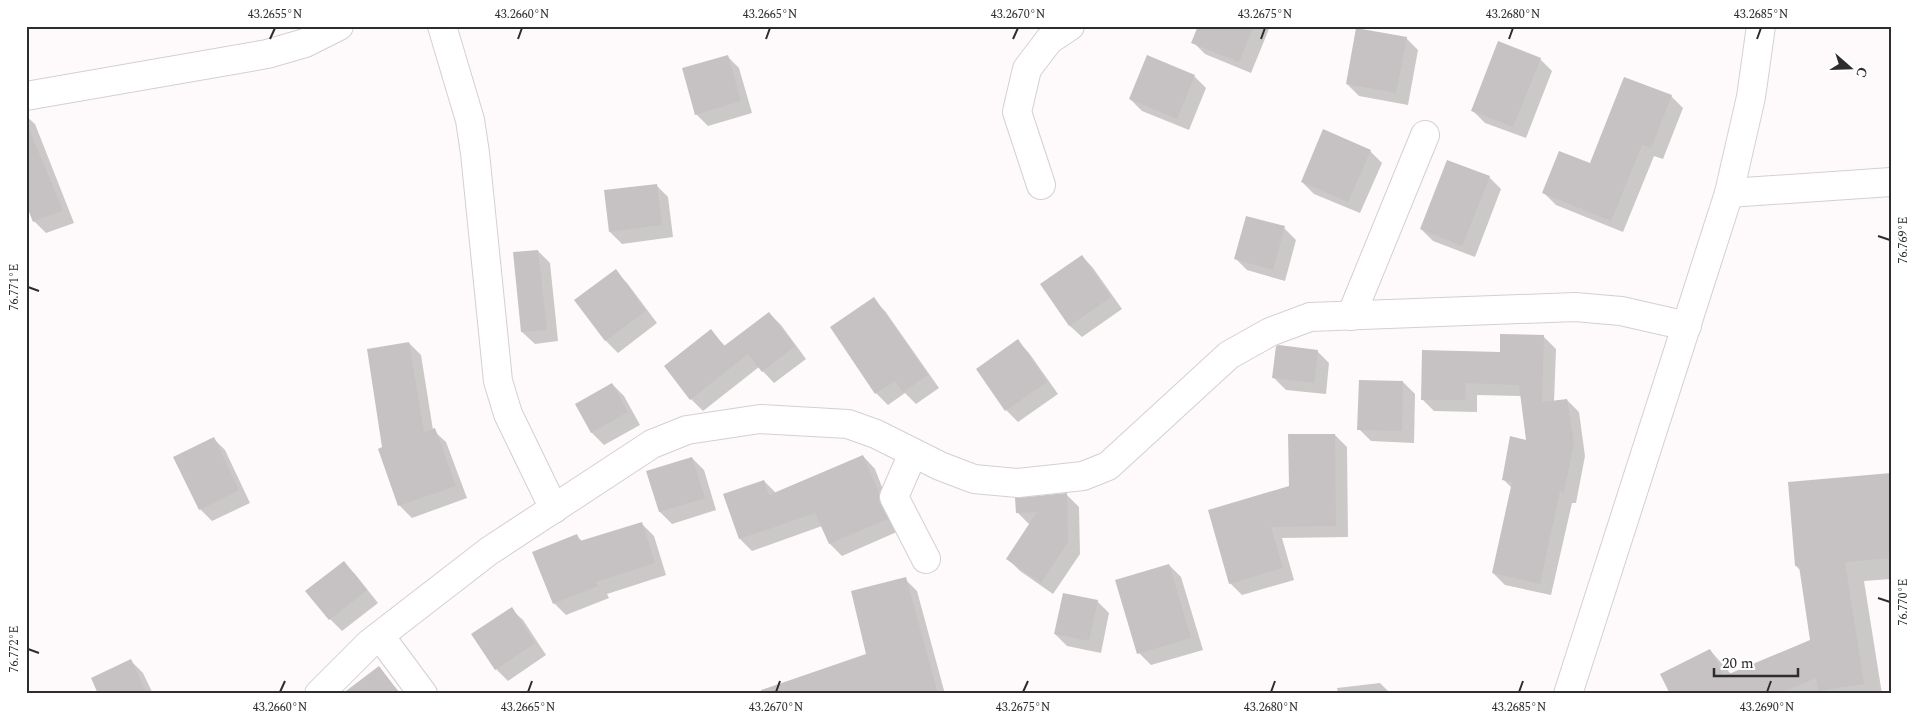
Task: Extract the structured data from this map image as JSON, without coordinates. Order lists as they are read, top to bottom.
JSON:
{
  "scale_bar": "20 m",
  "north": "right",
  "coordinates": [
    "43.2655°N",
    "43.2660°N",
    "43.2665°N",
    "43.2670°N",
    "43.2675°N",
    "43.2680°N",
    "43.2685°N",
    "76.769°E",
    "76.771°E",
    "76.770°E",
    "76.772°E",
    "43.2690°N"
  ]
}
